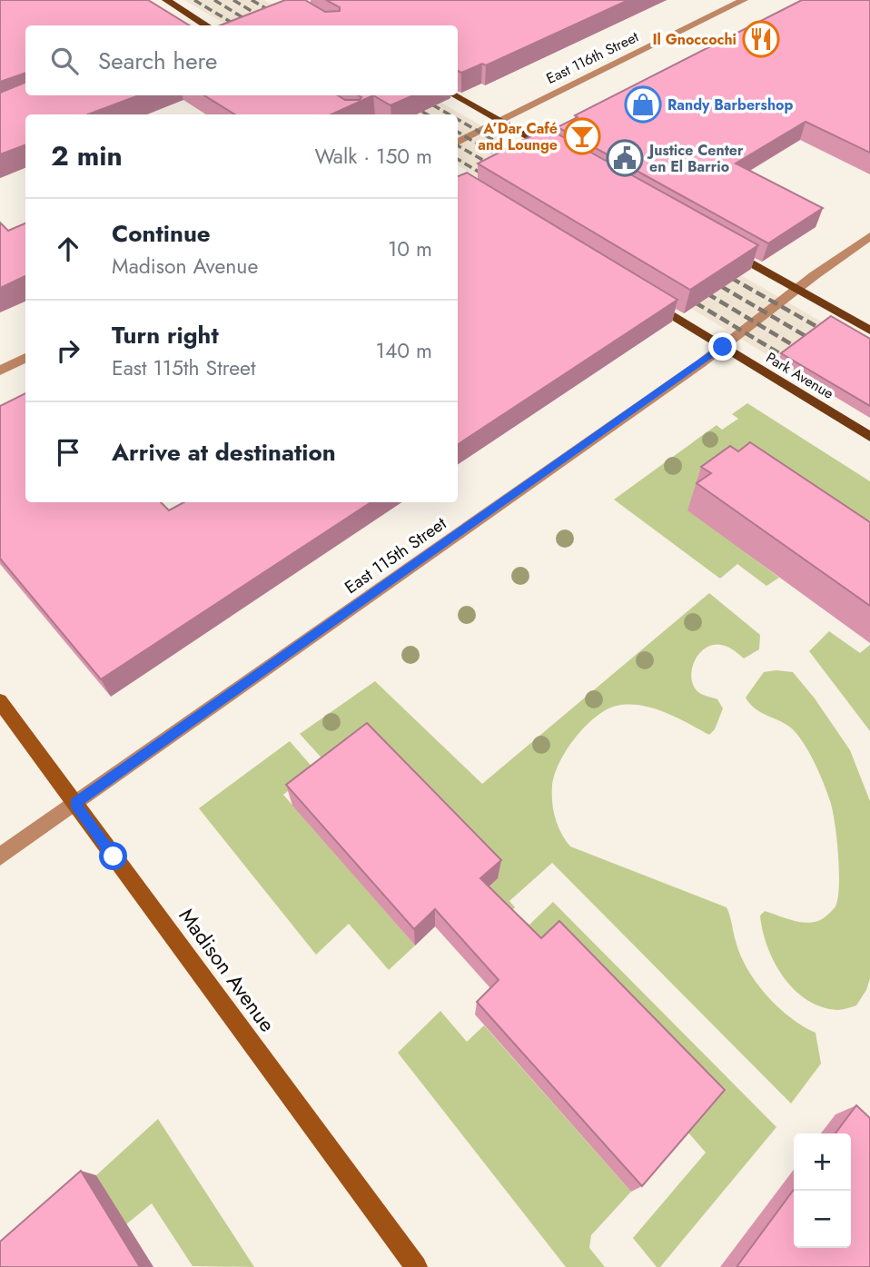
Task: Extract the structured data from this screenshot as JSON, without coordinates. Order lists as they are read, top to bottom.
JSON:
{
  "streets": {
    "main road": ["Park Avenue", "Madison Avenue"],
    "street": ["East 116th Street", "East 115th Street"]
  },
  "crossings": [
    ["Park Avenue", "East 115th Street"],
    ["East 115th Street", "Madison Avenue"]
  ],
  "places": {
    "restaurant": ["Il Gnoccochi"],
    "shop": ["Randy Barbershop"],
    "bar": ["A’Dar Café and Lounge"],
    "public building": ["Justice Center en El Barrio"]
  },
  "page": {
    "search": "Search here",
    "heading": ["2 min", "Walk · 150 m"],
    "list": [
      ["Continue", "Madison Avenue", "10 m"],
      ["Turn right", "East 115th Street", "140 m"],
      "Arrive at destination"
    ],
    "map_buttons": ["+", "−"]
  }
}
